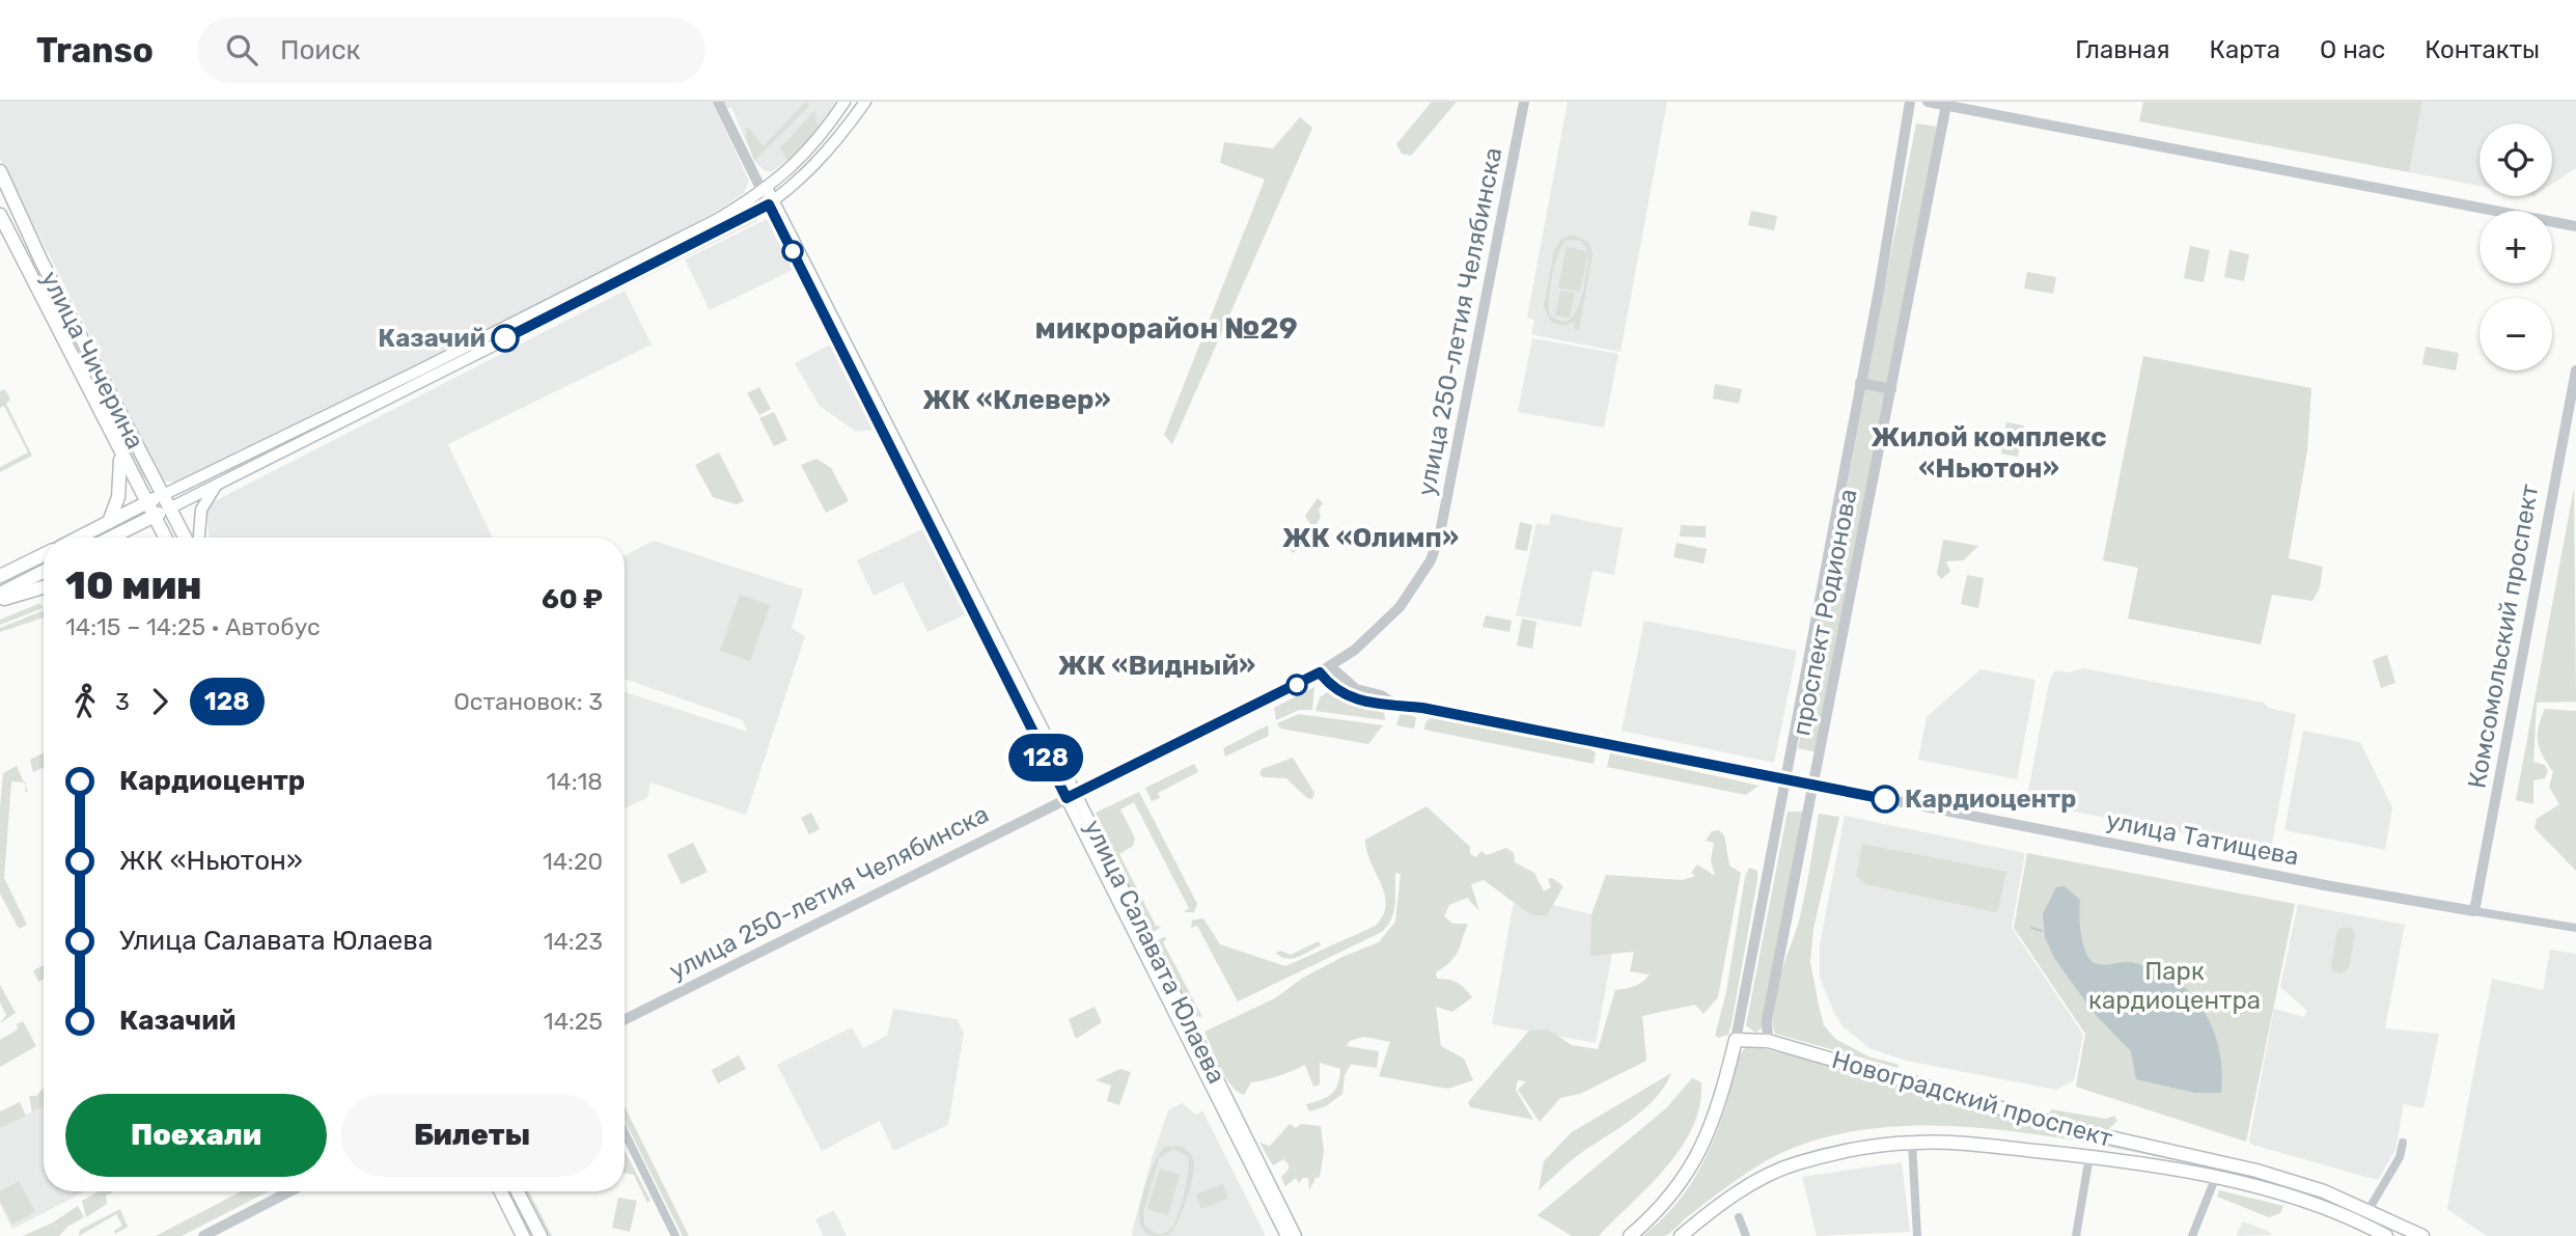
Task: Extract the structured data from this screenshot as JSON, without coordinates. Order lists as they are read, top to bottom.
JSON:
{
  "streets": {
    "main road": ["улица Чичерина", "улица Салавата Юлаева", "Новоградский проспект"],
    "street": [
      "улица 250-летия Челябинска",
      "проспект Родионова",
      "Комсомольский проспект",
      "улица Татищева"
    ]
  },
  "crossings": [
    ["улица 250-летия Челябинска", "улица Татищева"],
    ["улица 250-летия Челябинска", "улица Салавата Юлаева"],
    ["проспект Родионова", "улица Татищева"],
    ["проспект Родионова", "Новоградский проспект"],
    ["Комсомольский проспект", "улица Татищева"]
  ],
  "districts": [
    "микрорайон №29",
    "ЖК «Клевер»",
    "Жилой комплекс «Ньютон»",
    "ЖК «Олимп»",
    "ЖК «Видный»"
  ],
  "parks": ["Парк кардиоцентра"],
  "places": ["Казачий", "Кардиоцентр"],
  "lines": ["bus line 128"],
  "page": {
    "header": "Transo",
    "search": "Поиск",
    "nav": [
      "Главная",
      "Карта",
      "О нас",
      "Контакты"
    ],
    "on_map": "128",
    "map_buttons": ["+", "−"],
    "heading": ["10 мин", "14:15 – 14:25 · Автобус", "60 ₽"],
    "legs": ["3", "128", "Остановок: 3"],
    "list": [
      {
        "name": "Кардиоцентр",
        "value": "14:18"
      },
      {
        "name": "ЖК «Ньютон»",
        "value": "14:20"
      },
      {
        "name": "Улица Салавата Юлаева",
        "value": "14:23"
      },
      {
        "name": "Казачий",
        "value": "14:25"
      }
    ],
    "buttons": ["Поехали", "Билеты"]
  }
}
